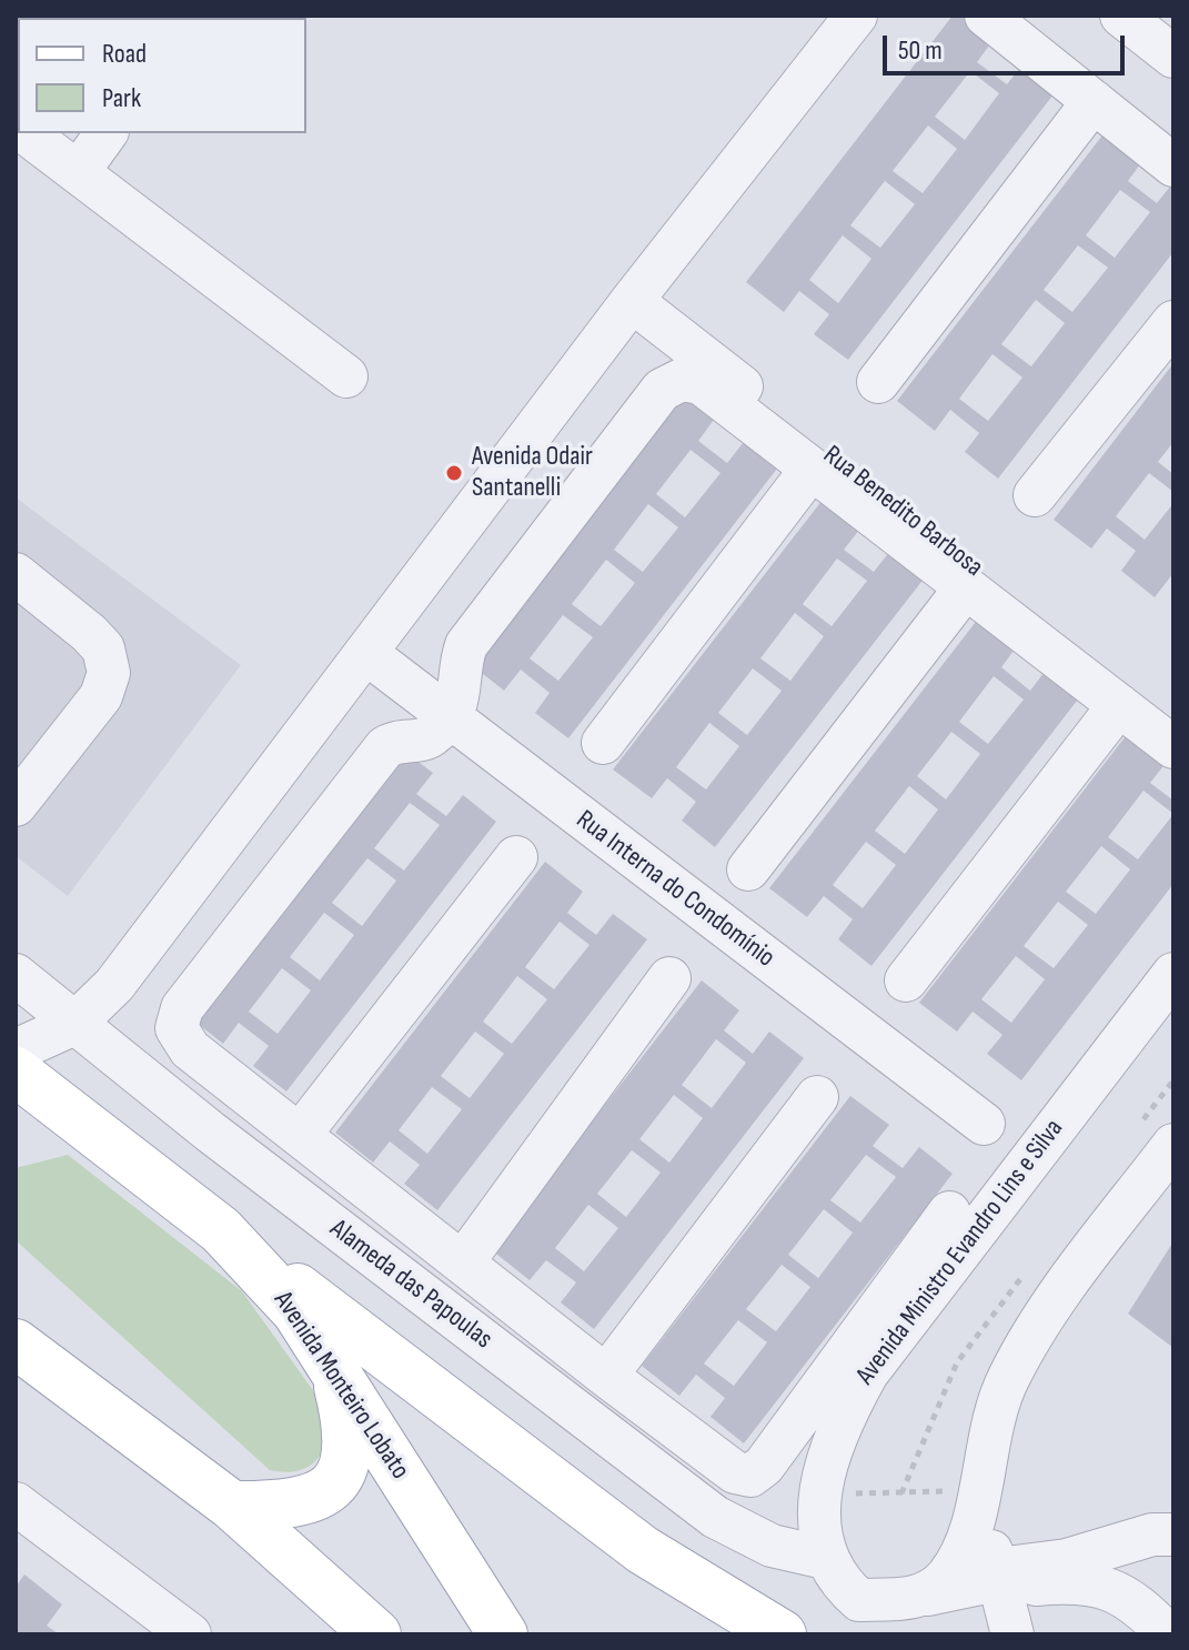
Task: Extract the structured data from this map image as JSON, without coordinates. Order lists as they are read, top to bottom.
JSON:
{
  "streets": {
    "main road": ["Avenida Monteiro Lobato"],
    "street": [
      "Rua Benedito Barbosa",
      "Rua Interna do Condomínio",
      "Avenida Ministro Evandro Lins e Silva",
      "Alameda das Papoulas"
    ]
  },
  "crossings": [
    ["Avenida Ministro Evandro Lins e Silva", "Alameda das Papoulas"]
  ],
  "places": ["Avenida Odair Santanelli"],
  "legend": ["Road", "Park"],
  "scale_bar": "50 m"
}
